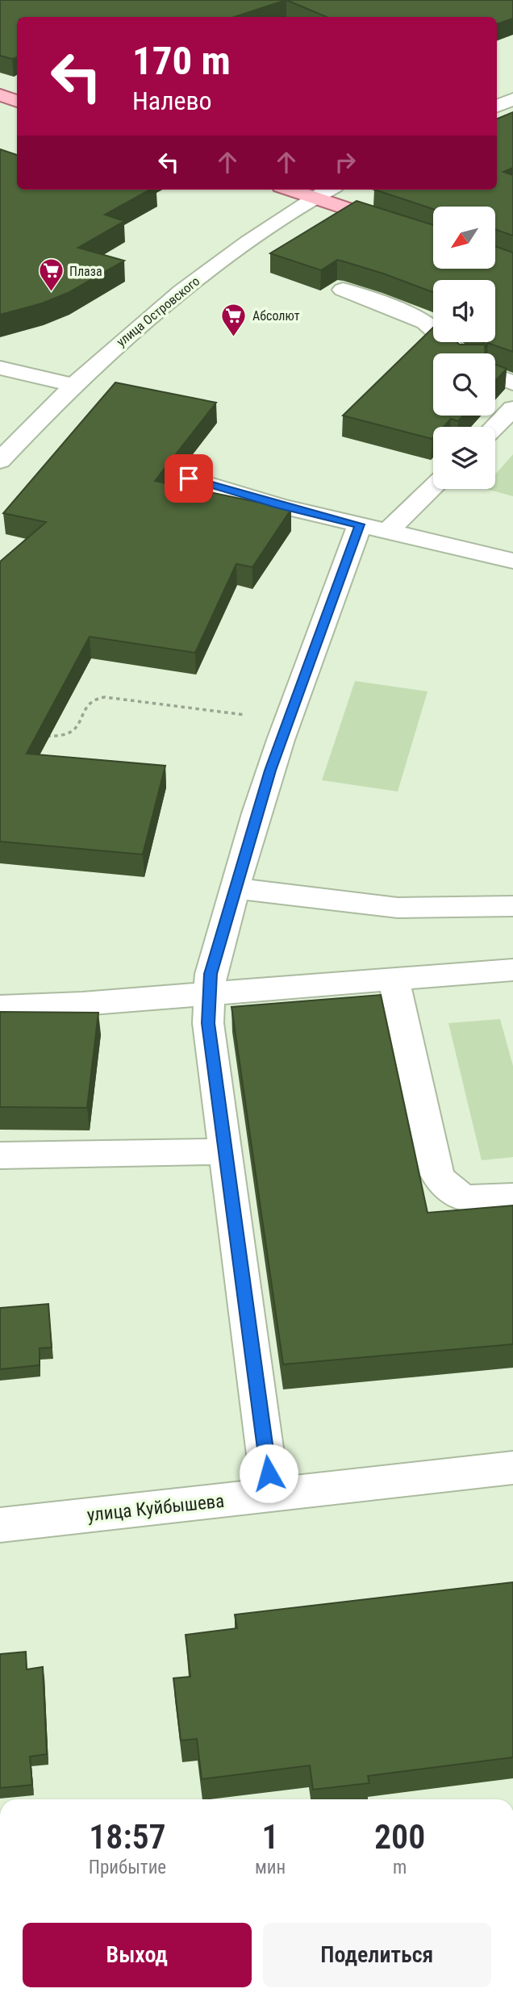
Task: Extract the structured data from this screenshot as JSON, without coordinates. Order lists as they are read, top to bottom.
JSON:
{
  "streets": {
    "street": ["улица Островского", "улица Куйбышева"]
  },
  "places": {
    "supermarket": ["Плаза", "Абсолют"]
  },
  "north": "bottom left",
  "page": {
    "turn": ["170 m", "Налево"],
    "eta": [
      "18:57",
      "Прибытие",
      "1",
      "мин",
      "200",
      "m"
    ],
    "buttons": ["Выход", "Поделиться"]
  }
}
